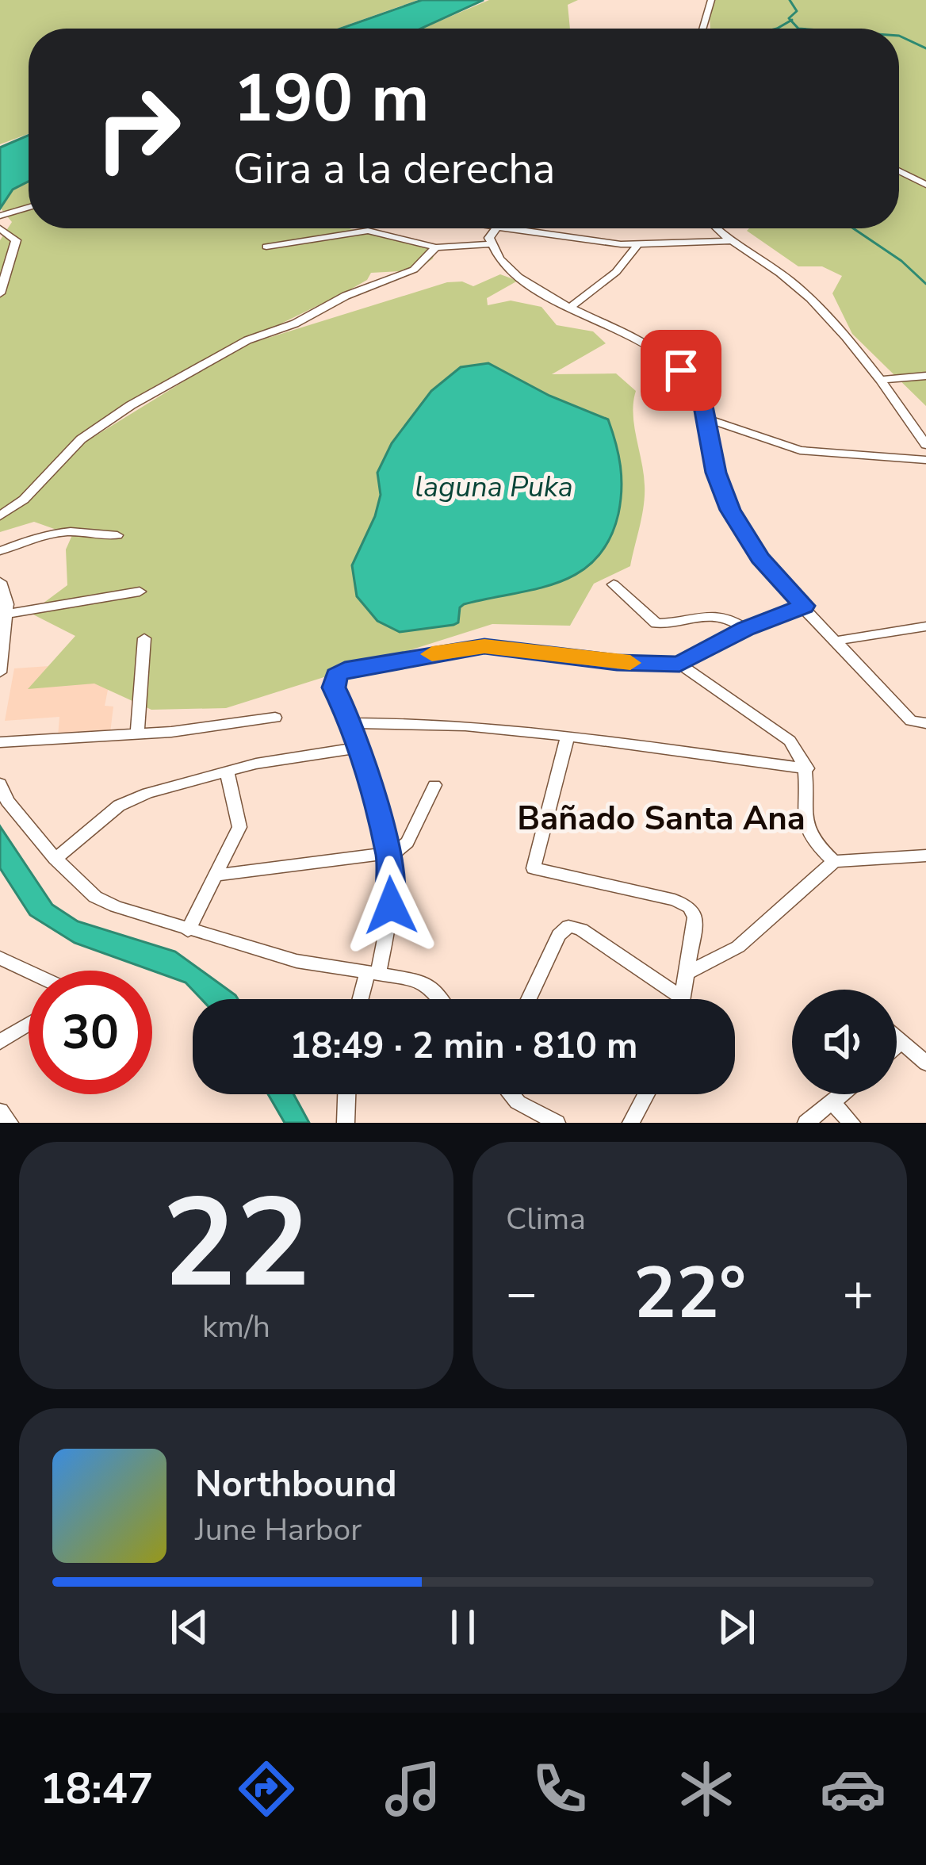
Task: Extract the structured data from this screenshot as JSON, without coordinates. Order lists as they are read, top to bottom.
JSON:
{
  "districts": ["Bañado Santa Ana"],
  "water": ["laguna Puka"],
  "page": {
    "turn": ["190 m", "Gira a la derecha"],
    "limit": "30",
    "trip": "18:49 · 2 min · 810 m",
    "tile": [
      ["22", "km/h"],
      "Clima"
    ],
    "heat": ["−", "22°", "+"],
    "song": ["Northbound", "June Harbor"],
    "tabs": "18:47"
  }
}
